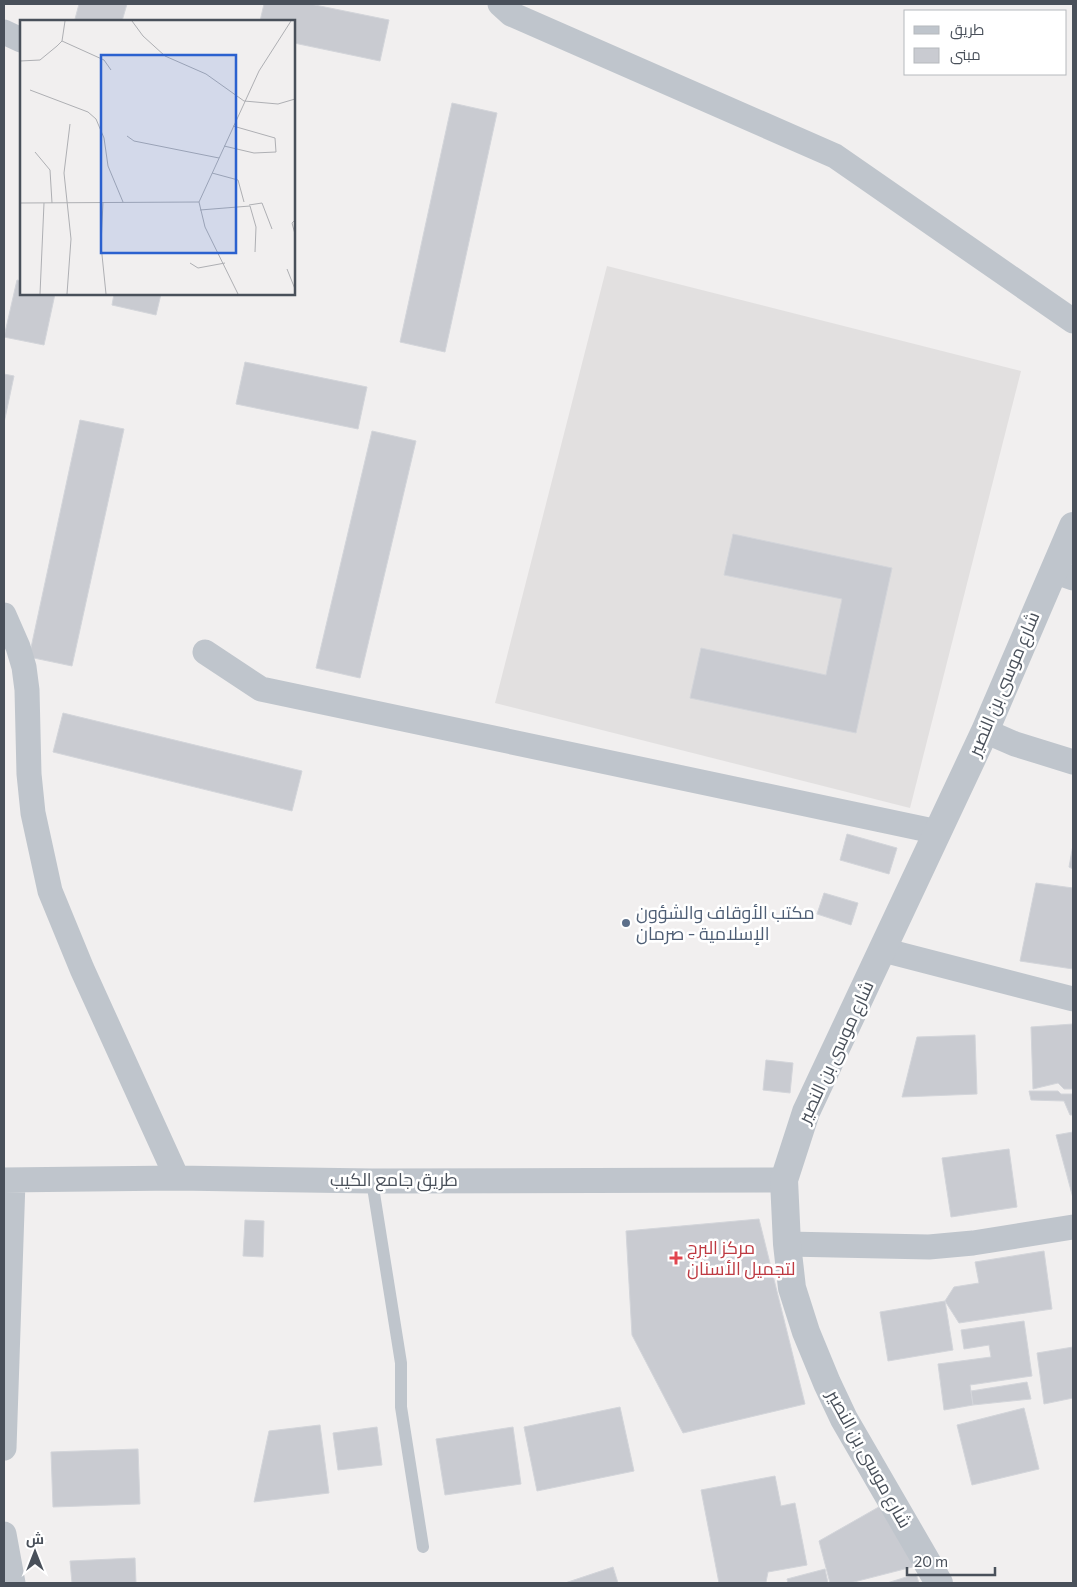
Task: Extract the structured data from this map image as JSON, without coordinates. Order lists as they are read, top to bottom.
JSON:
{
  "streets": {
    "street": ["شارع موسى بن النصير", "طريق جامع الكيب"]
  },
  "crossings": [
    ["شارع موسى بن النصير", "طريق جامع الكيب"]
  ],
  "places": {
    "other": ["مكتب الأوقاف والشؤون الإسلامية - صرمان"],
    "health": ["مركز البرج لتجميل الأسنان"]
  },
  "legend": ["طريق", "مبنى"],
  "scale_bar": "20 m",
  "north": "top"
}
